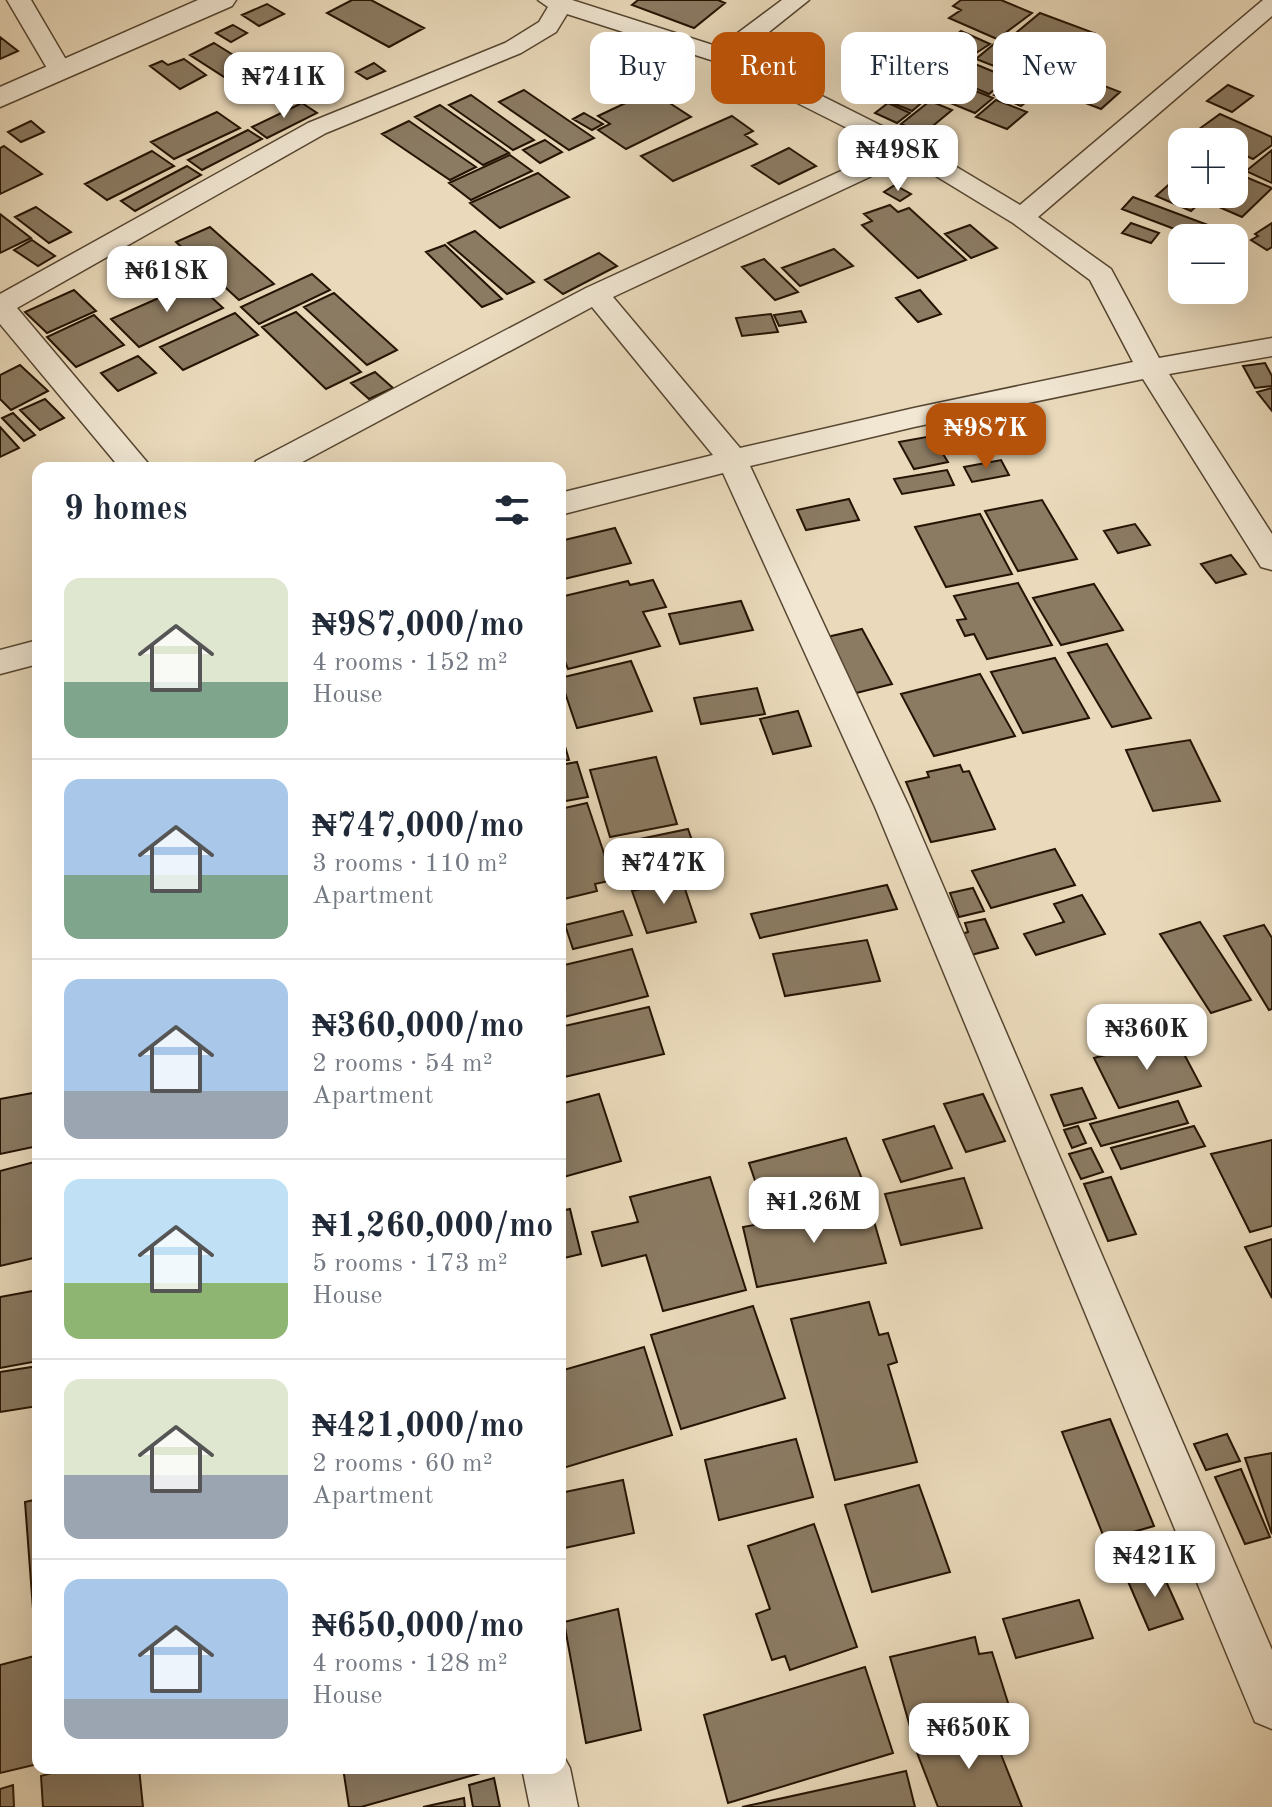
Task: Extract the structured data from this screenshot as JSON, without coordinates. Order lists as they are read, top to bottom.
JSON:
{
  "page": {
    "chip": [
      "Buy",
      "Rent",
      "Filters",
      "New"
    ],
    "price": [
      "₦741K",
      "₦498K",
      "₦618K",
      "₦987K",
      "₦747K",
      "₦360K",
      "₦1.26M",
      "₦421K",
      "₦650K"
    ],
    "map_buttons": ["+", "−"],
    "heading": "9 homes",
    "list": [
      {
        "name": "₦987,000/mo",
        "note": "4 rooms · 152 m² · House"
      },
      {
        "name": "₦747,000/mo",
        "note": "3 rooms · 110 m² · Apartment"
      },
      {
        "name": "₦360,000/mo",
        "note": "2 rooms · 54 m² · Apartment"
      },
      {
        "name": "₦1,260,000/mo",
        "note": "5 rooms · 173 m² · House"
      },
      {
        "name": "₦421,000/mo",
        "note": "2 rooms · 60 m² · Apartment"
      },
      {
        "name": "₦650,000/mo",
        "note": "4 rooms · 128 m² · House"
      }
    ]
  }
}
